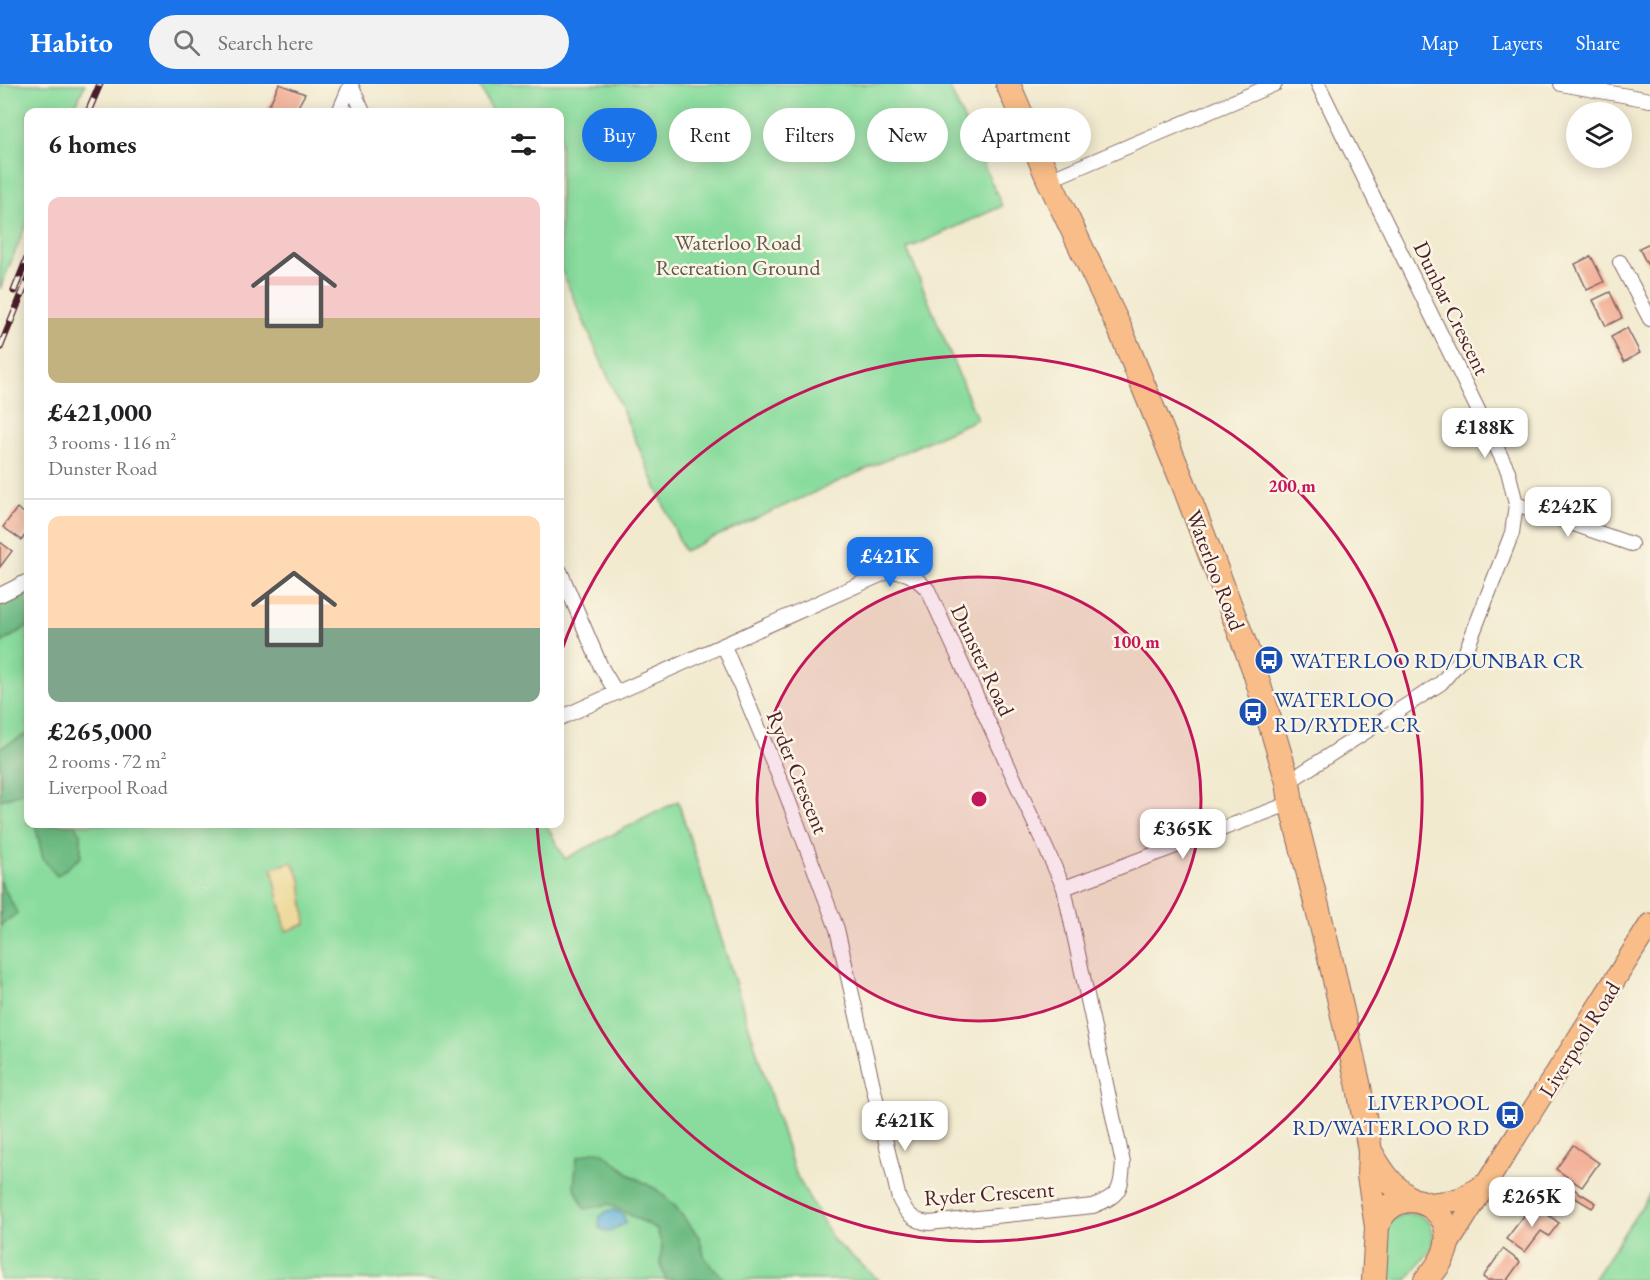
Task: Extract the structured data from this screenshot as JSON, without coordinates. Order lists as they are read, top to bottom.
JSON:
{
  "streets": {
    "highway": ["Waterloo Road"],
    "main road": ["Liverpool Road"],
    "street": ["Dunbar Crescent", "Dunster Road", "Ryder Crescent"]
  },
  "crossings": [
    ["Dunbar Crescent", "Waterloo Road"],
    ["Waterloo Road", "Liverpool Road"],
    ["Dunster Road", "Ryder Crescent"]
  ],
  "parks": ["Waterloo Road Recreation Ground"],
  "places": {
    "bus stop": ["WATERLOO RD/DUNBAR CR", "WATERLOO RD/RYDER CR", "LIVERPOOL RD/WATERLOO RD"]
  },
  "page": {
    "header": "Habito",
    "search": "Search here",
    "nav": ["Map", "Layers", "Share"],
    "chip": [
      "Buy",
      "Rent",
      "Filters",
      "New",
      "Apartment"
    ],
    "heading": "6 homes",
    "list": [
      {
        "name": "£421,000",
        "note": "3 rooms · 116 m² · Dunster Road"
      },
      {
        "name": "£265,000",
        "note": "2 rooms · 72 m² · Liverpool Road"
      }
    ],
    "price": [
      "£188K",
      "£242K",
      "£421K",
      "£365K",
      "£421K",
      "£265K"
    ]
  },
  "rings": ["200 m", "100 m"]
}
